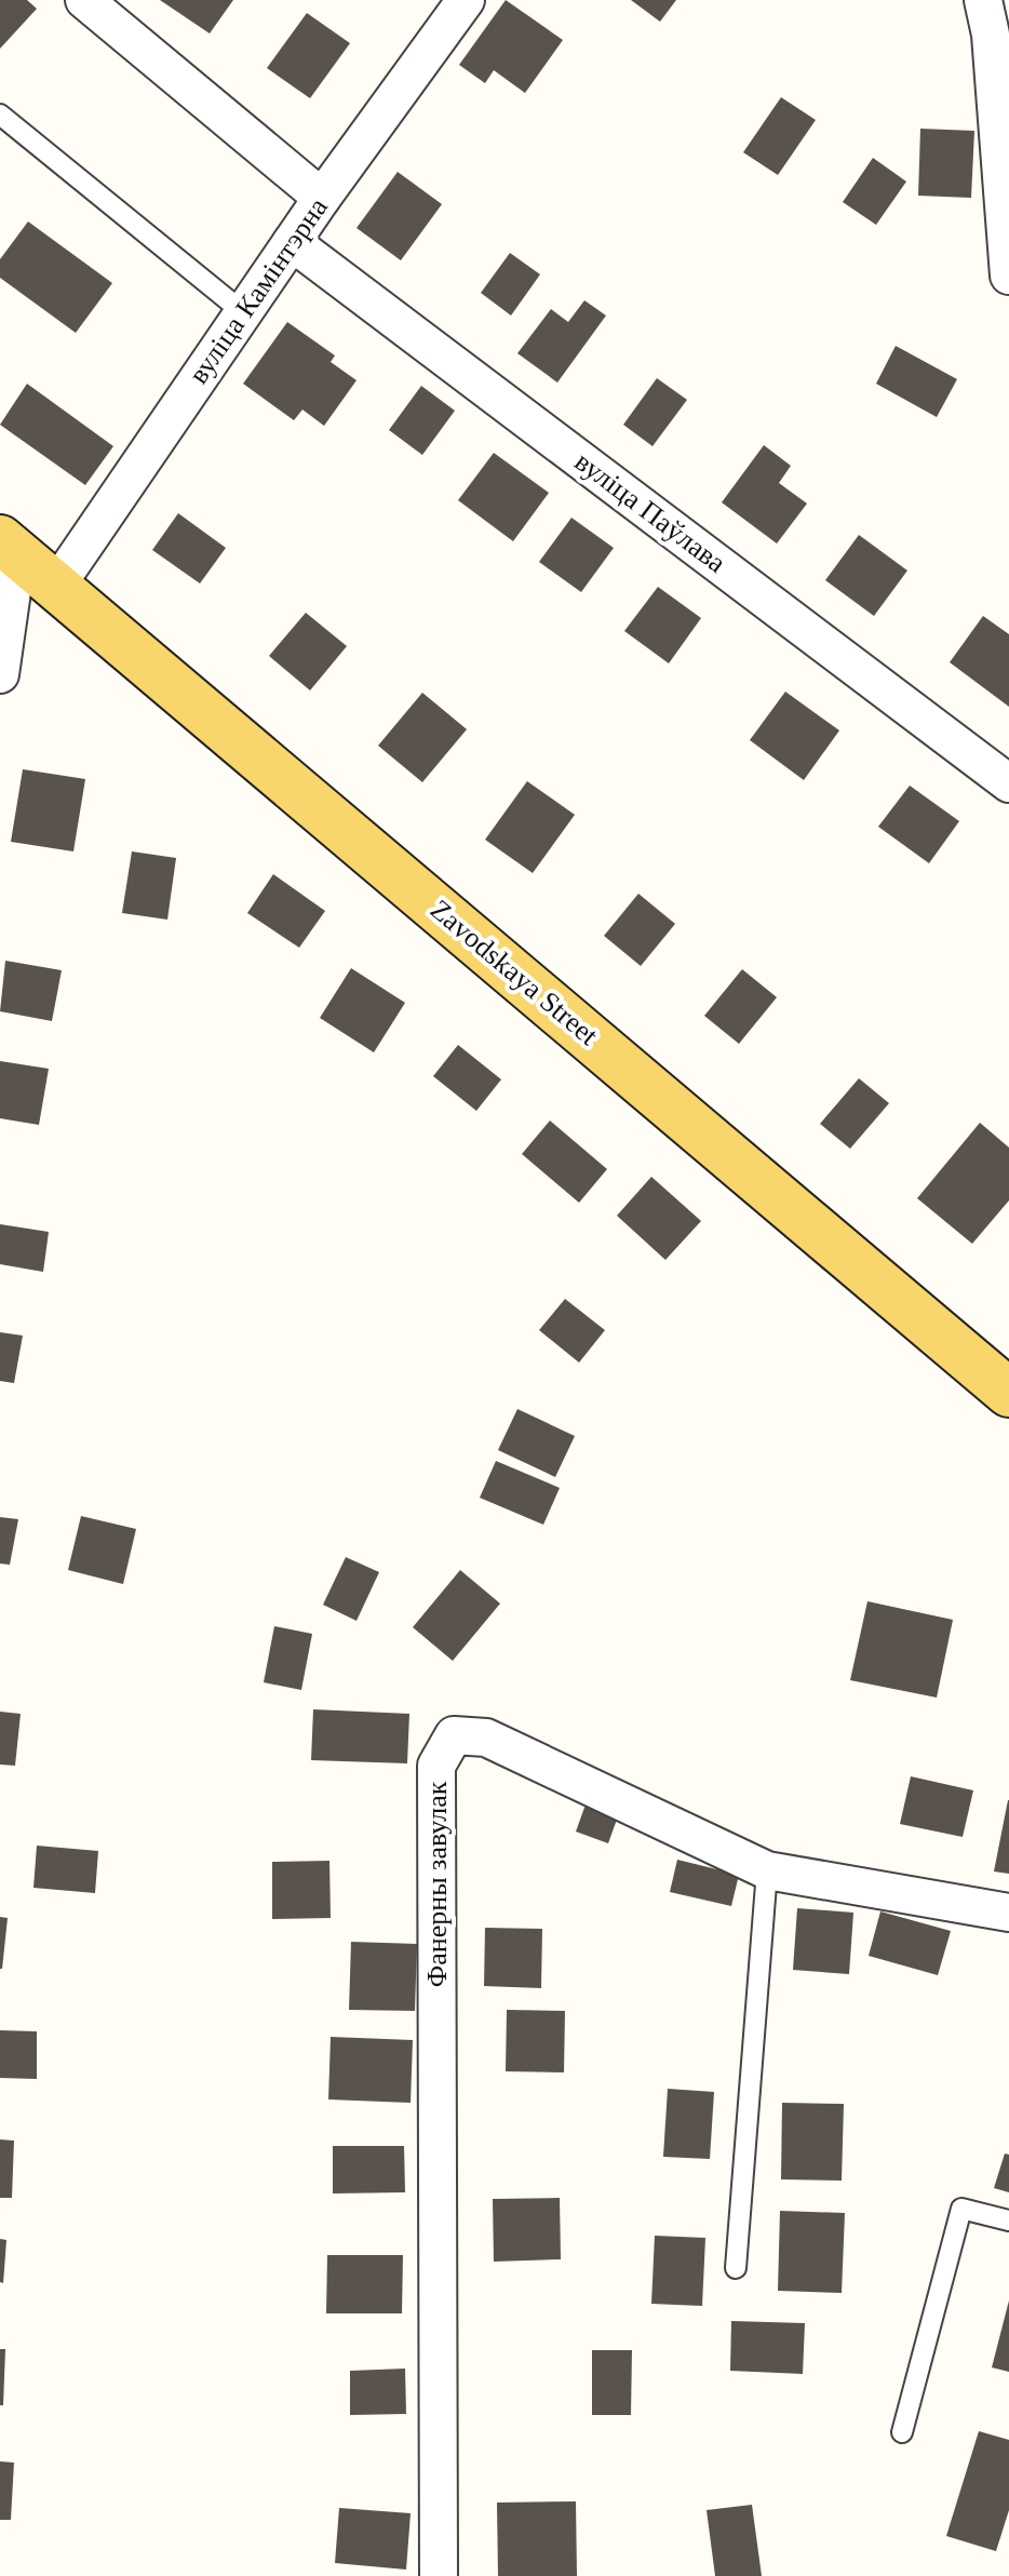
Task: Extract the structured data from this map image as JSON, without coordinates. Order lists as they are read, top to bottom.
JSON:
{
  "streets": {
    "main road": ["Zavodskaya Street"],
    "street": ["вуліца Камінтэрна", "вуліца Паўлава", "Фанерны завулак"]
  },
  "crossings": [
    ["вуліца Камінтэрна", "вуліца Паўлава"],
    ["вуліца Камінтэрна", "Zavodskaya Street"]
  ]
}
